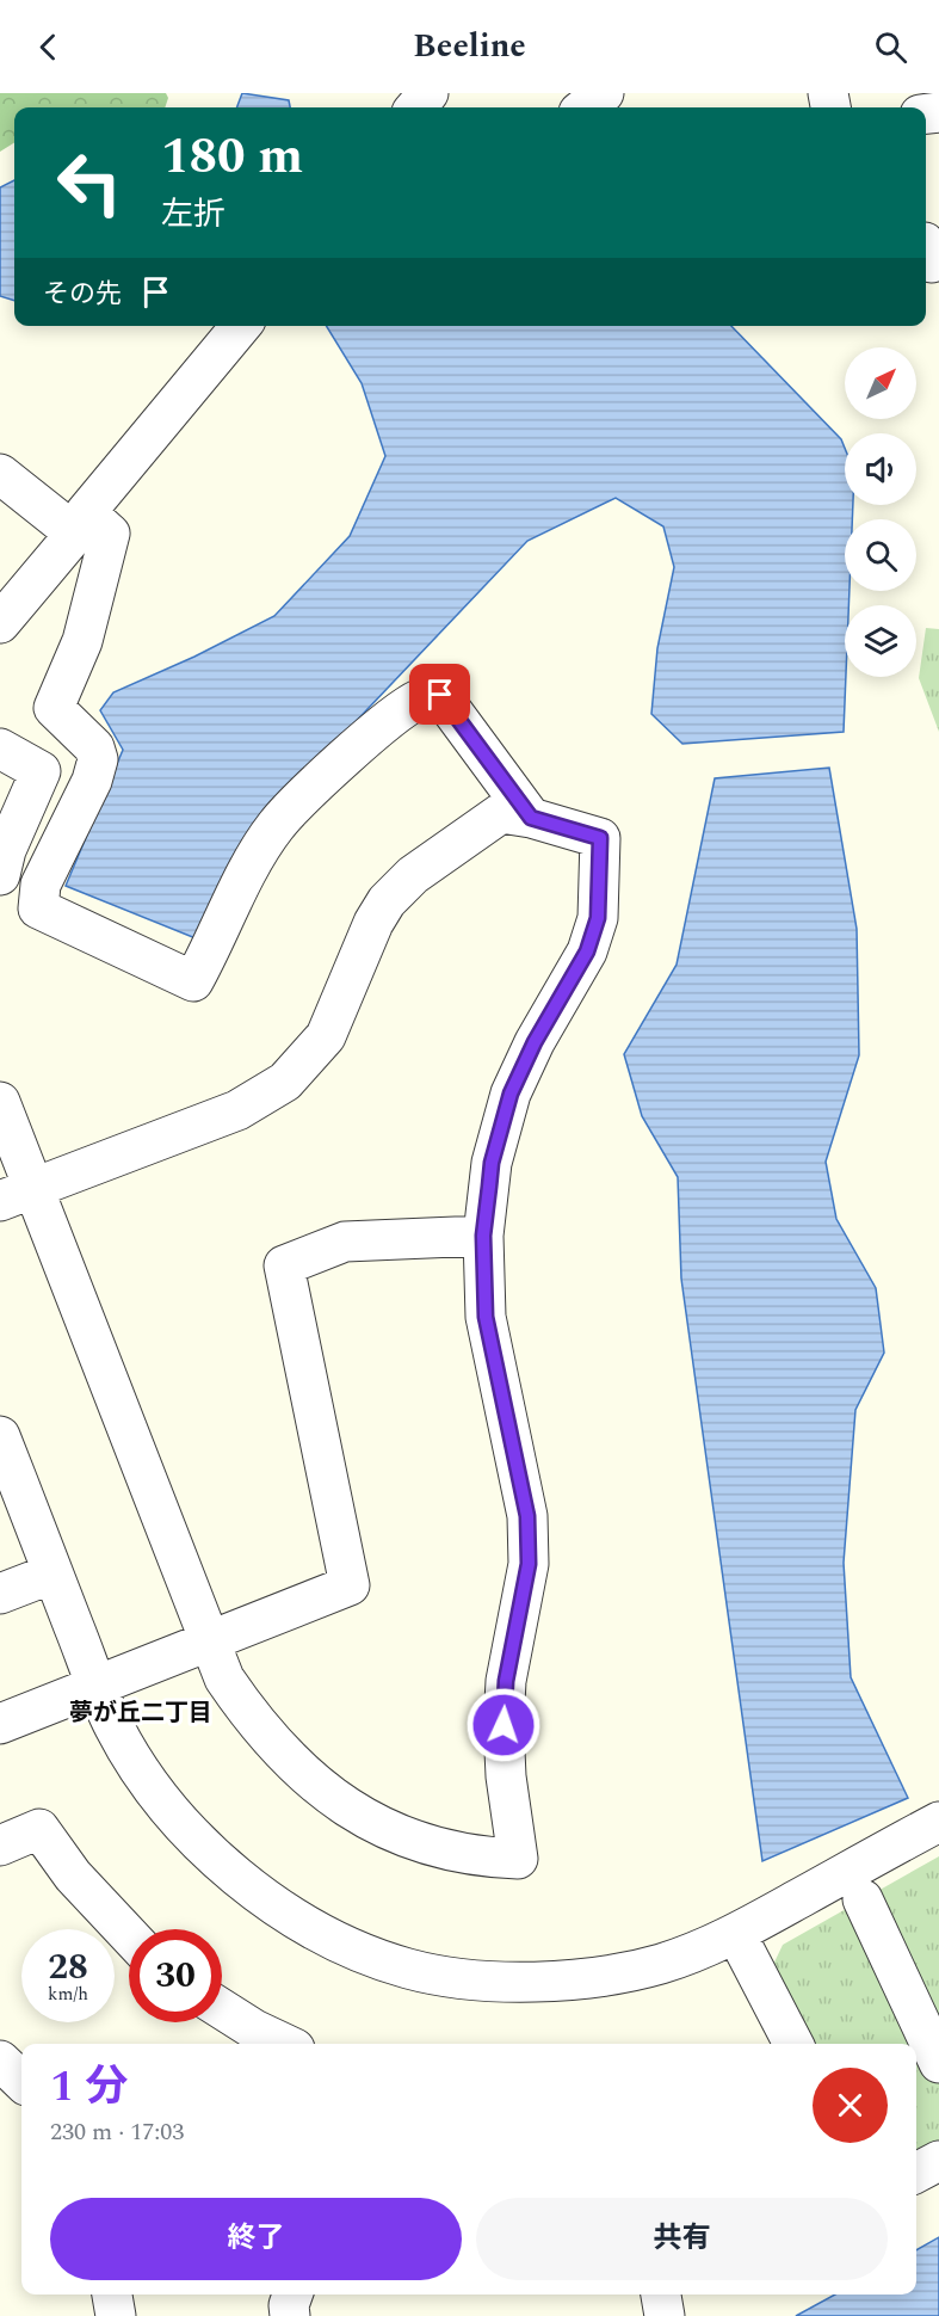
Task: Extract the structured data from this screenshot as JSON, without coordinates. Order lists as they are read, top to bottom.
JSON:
{
  "districts": ["夢が丘二丁目"],
  "north": "top right",
  "page": {
    "header": "Beeline",
    "turn": ["180 m", "左折"],
    "then": "その先",
    "speed": "28 km/h",
    "limit": "30",
    "heading": ["1 分", "230 m · 17:03"],
    "buttons": ["終了", "共有"]
  }
}
